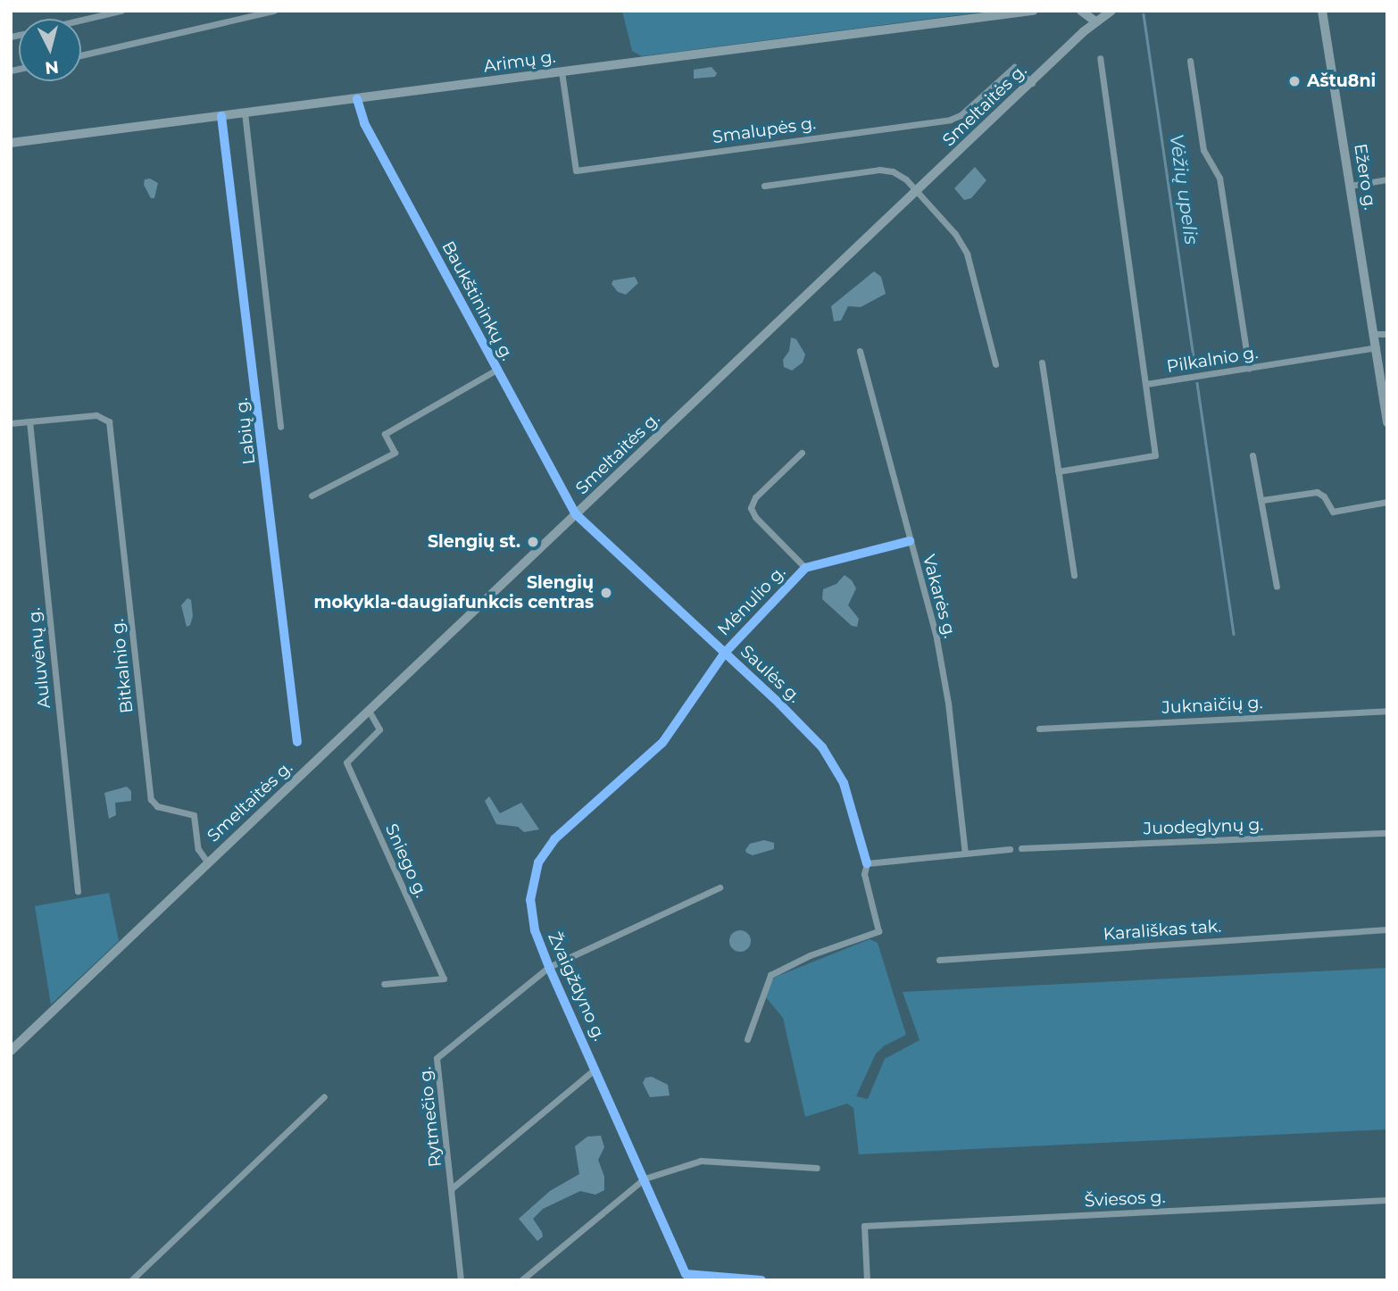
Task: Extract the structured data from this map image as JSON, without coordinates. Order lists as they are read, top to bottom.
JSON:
{
  "streets": {
    "main road": ["Arimų g.", "Smeltaitės g.", "Ežero g."],
    "street": [
      "Smalupės g.",
      "Baukštininkų g.",
      "Pilkalnio g.",
      "Labių g.",
      "Vakarės g.",
      "Mėnulio g.",
      "Auluvėnų g.",
      "Bitkalnio g.",
      "Saulės g.",
      "Juknaičių g.",
      "Juodeglynų g.",
      "Sniego g.",
      "Karališkas tak.",
      "Žvaigždyno g.",
      "Rytmečio g.",
      "Šviesos g."
    ]
  },
  "crossings": [
    ["Arimų g.", "Smalupės g."],
    ["Arimų g.", "Baukštininkų g."],
    ["Arimų g.", "Labių g."],
    ["Smeltaitės g.", "Smalupės g."],
    ["Smeltaitės g.", "Baukštininkų g."],
    ["Smeltaitės g.", "Bitkalnio g."],
    ["Smeltaitės g.", "Saulės g."],
    ["Smeltaitės g.", "Sniego g."],
    ["Ežero g.", "Pilkalnio g."],
    ["Baukštininkų g.", "Saulės g."],
    ["Vakarės g.", "Mėnulio g."],
    ["Mėnulio g.", "Saulės g."],
    ["Mėnulio g.", "Žvaigždyno g."],
    ["Auluvėnų g.", "Bitkalnio g."],
    ["Saulės g.", "Žvaigždyno g."],
    ["Žvaigždyno g.", "Rytmečio g."]
  ],
  "water": ["Vėžių upelis"],
  "places": ["Aštu8ni", "Slengių st.", "Slengių mokykla-daugiafunkcis centras"],
  "north": "bottom"
}
